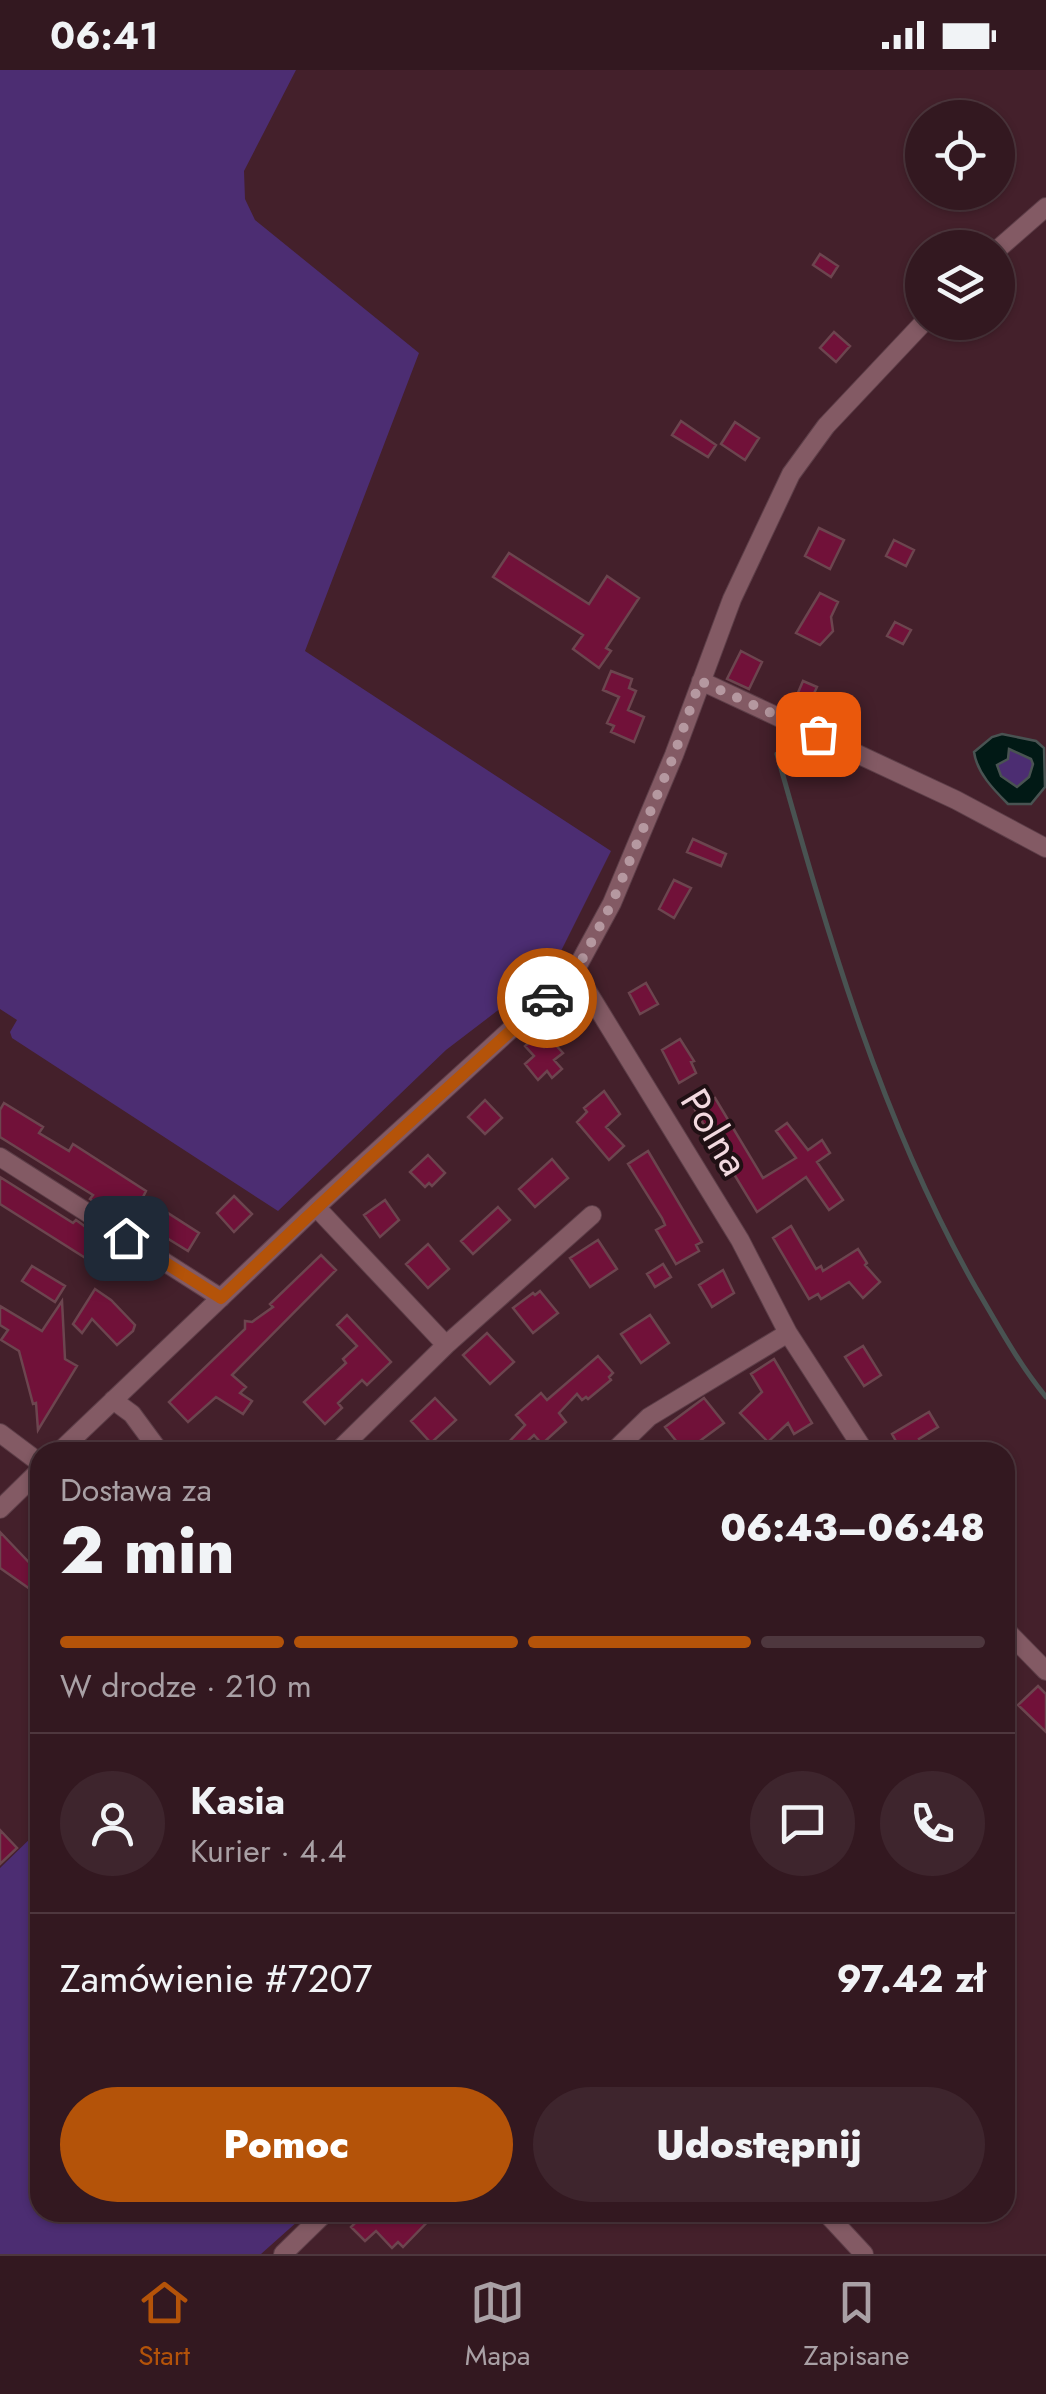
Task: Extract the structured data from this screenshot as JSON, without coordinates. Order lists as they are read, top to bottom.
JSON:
{
  "streets": {
    "street": ["Polna"]
  },
  "page": {
    "status": "06:41",
    "heading": ["2 min", "Dostawa za", "06:43–06:48"],
    "panel": [
      "Kasia",
      "Kurier · 4.4",
      "Zamówienie #7207",
      "97.42 zł"
    ],
    "bar": "W drodze · 210 m",
    "buttons": ["Pomoc", "Udostępnij"],
    "tabs": ["Start", "Mapa", "Zapisane"]
  }
}
